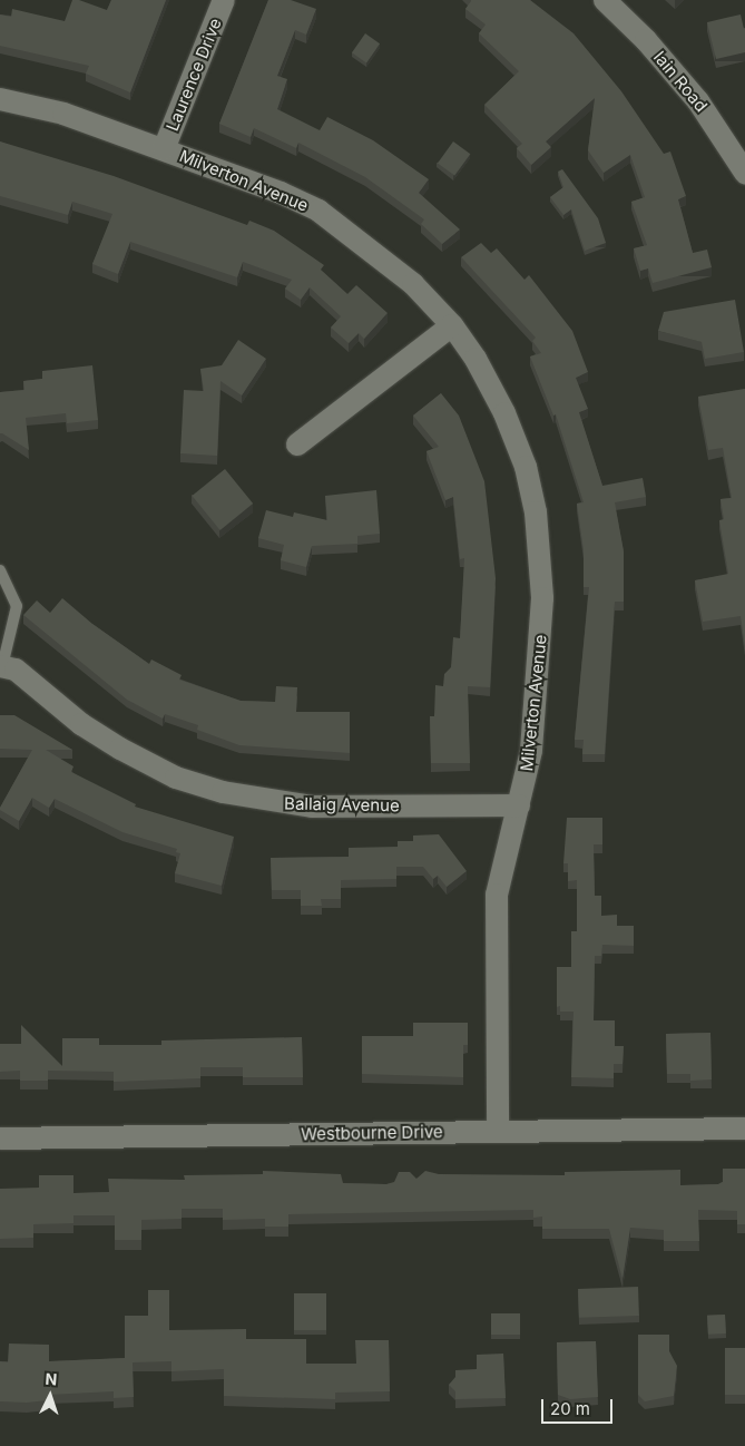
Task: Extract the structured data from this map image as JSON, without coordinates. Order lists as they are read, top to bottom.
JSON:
{
  "streets": {
    "street": [
      "Laurence Drive",
      "Iain Road",
      "Milverton Avenue",
      "Ballaig Avenue",
      "Westbourne Drive"
    ]
  },
  "crossings": [
    ["Laurence Drive", "Milverton Avenue"],
    ["Milverton Avenue", "Ballaig Avenue"],
    ["Milverton Avenue", "Westbourne Drive"]
  ],
  "scale_bar": "20 m",
  "north": "top"
}
